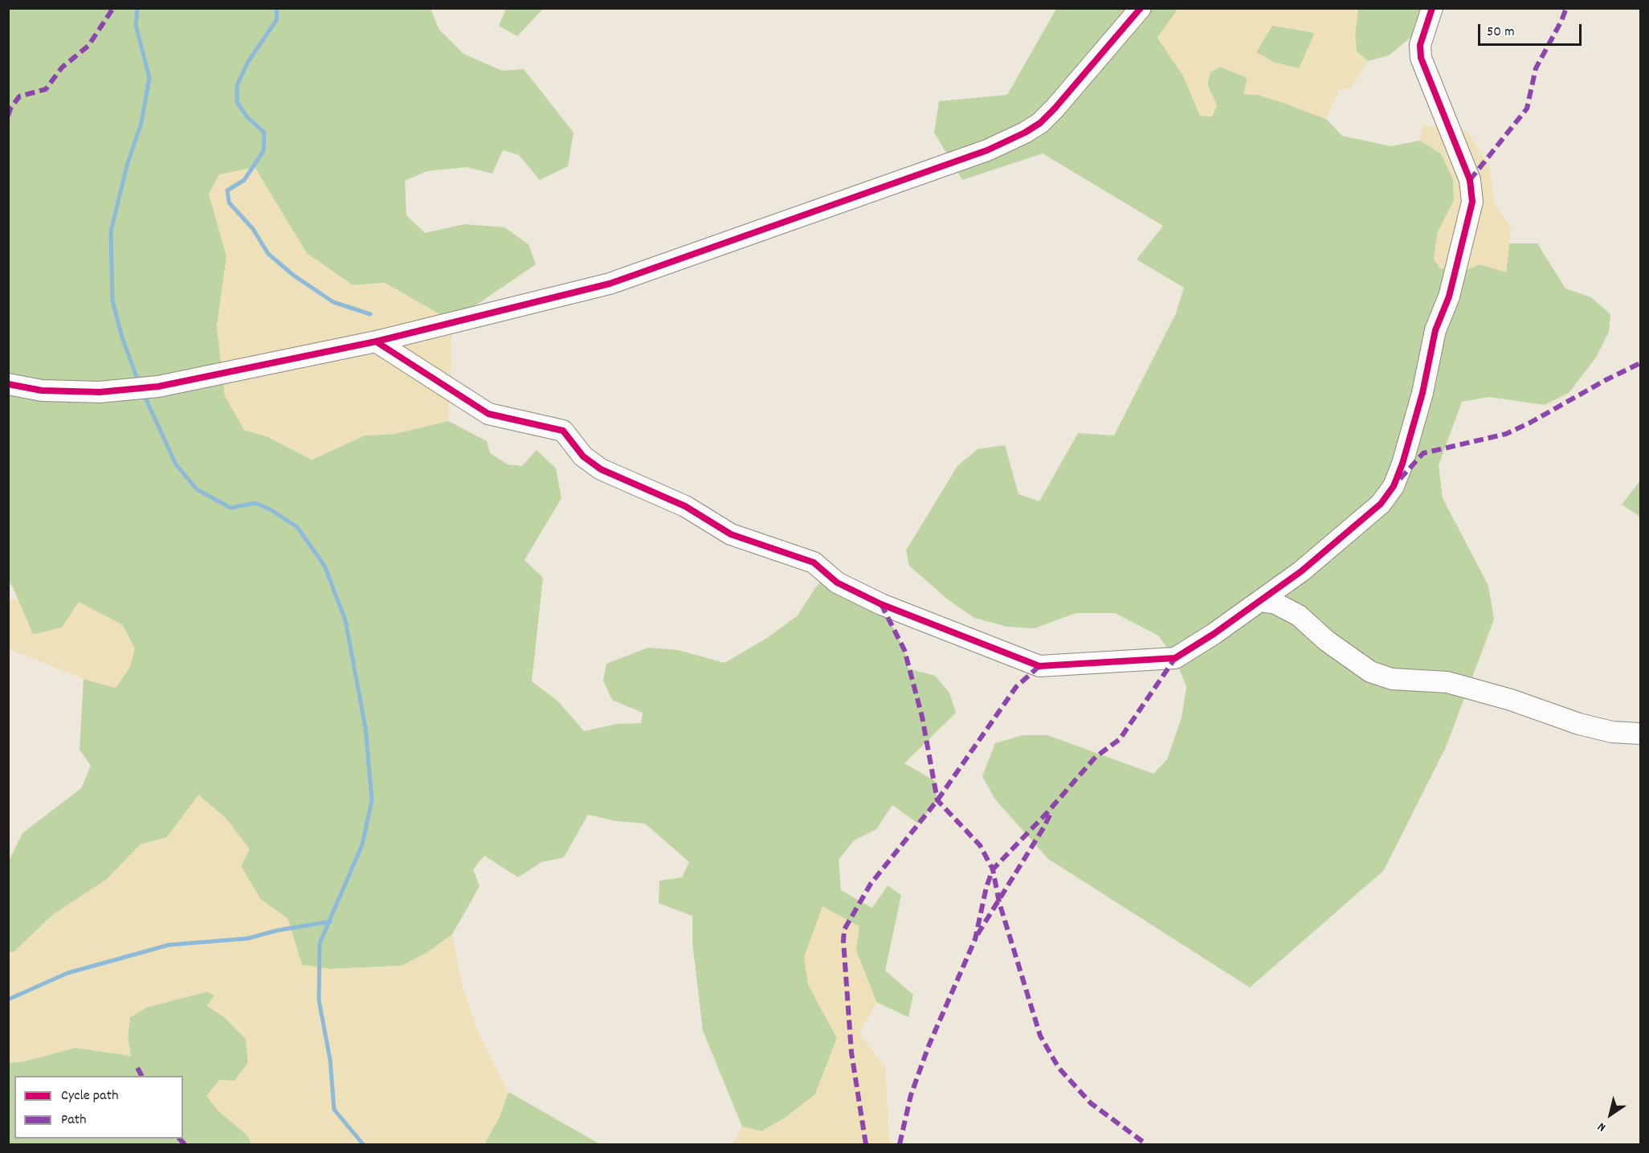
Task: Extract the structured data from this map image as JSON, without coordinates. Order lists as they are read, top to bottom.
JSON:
{
  "legend": ["Cycle path", "Path"],
  "scale_bar": "50 m",
  "north": "bottom left"
}
